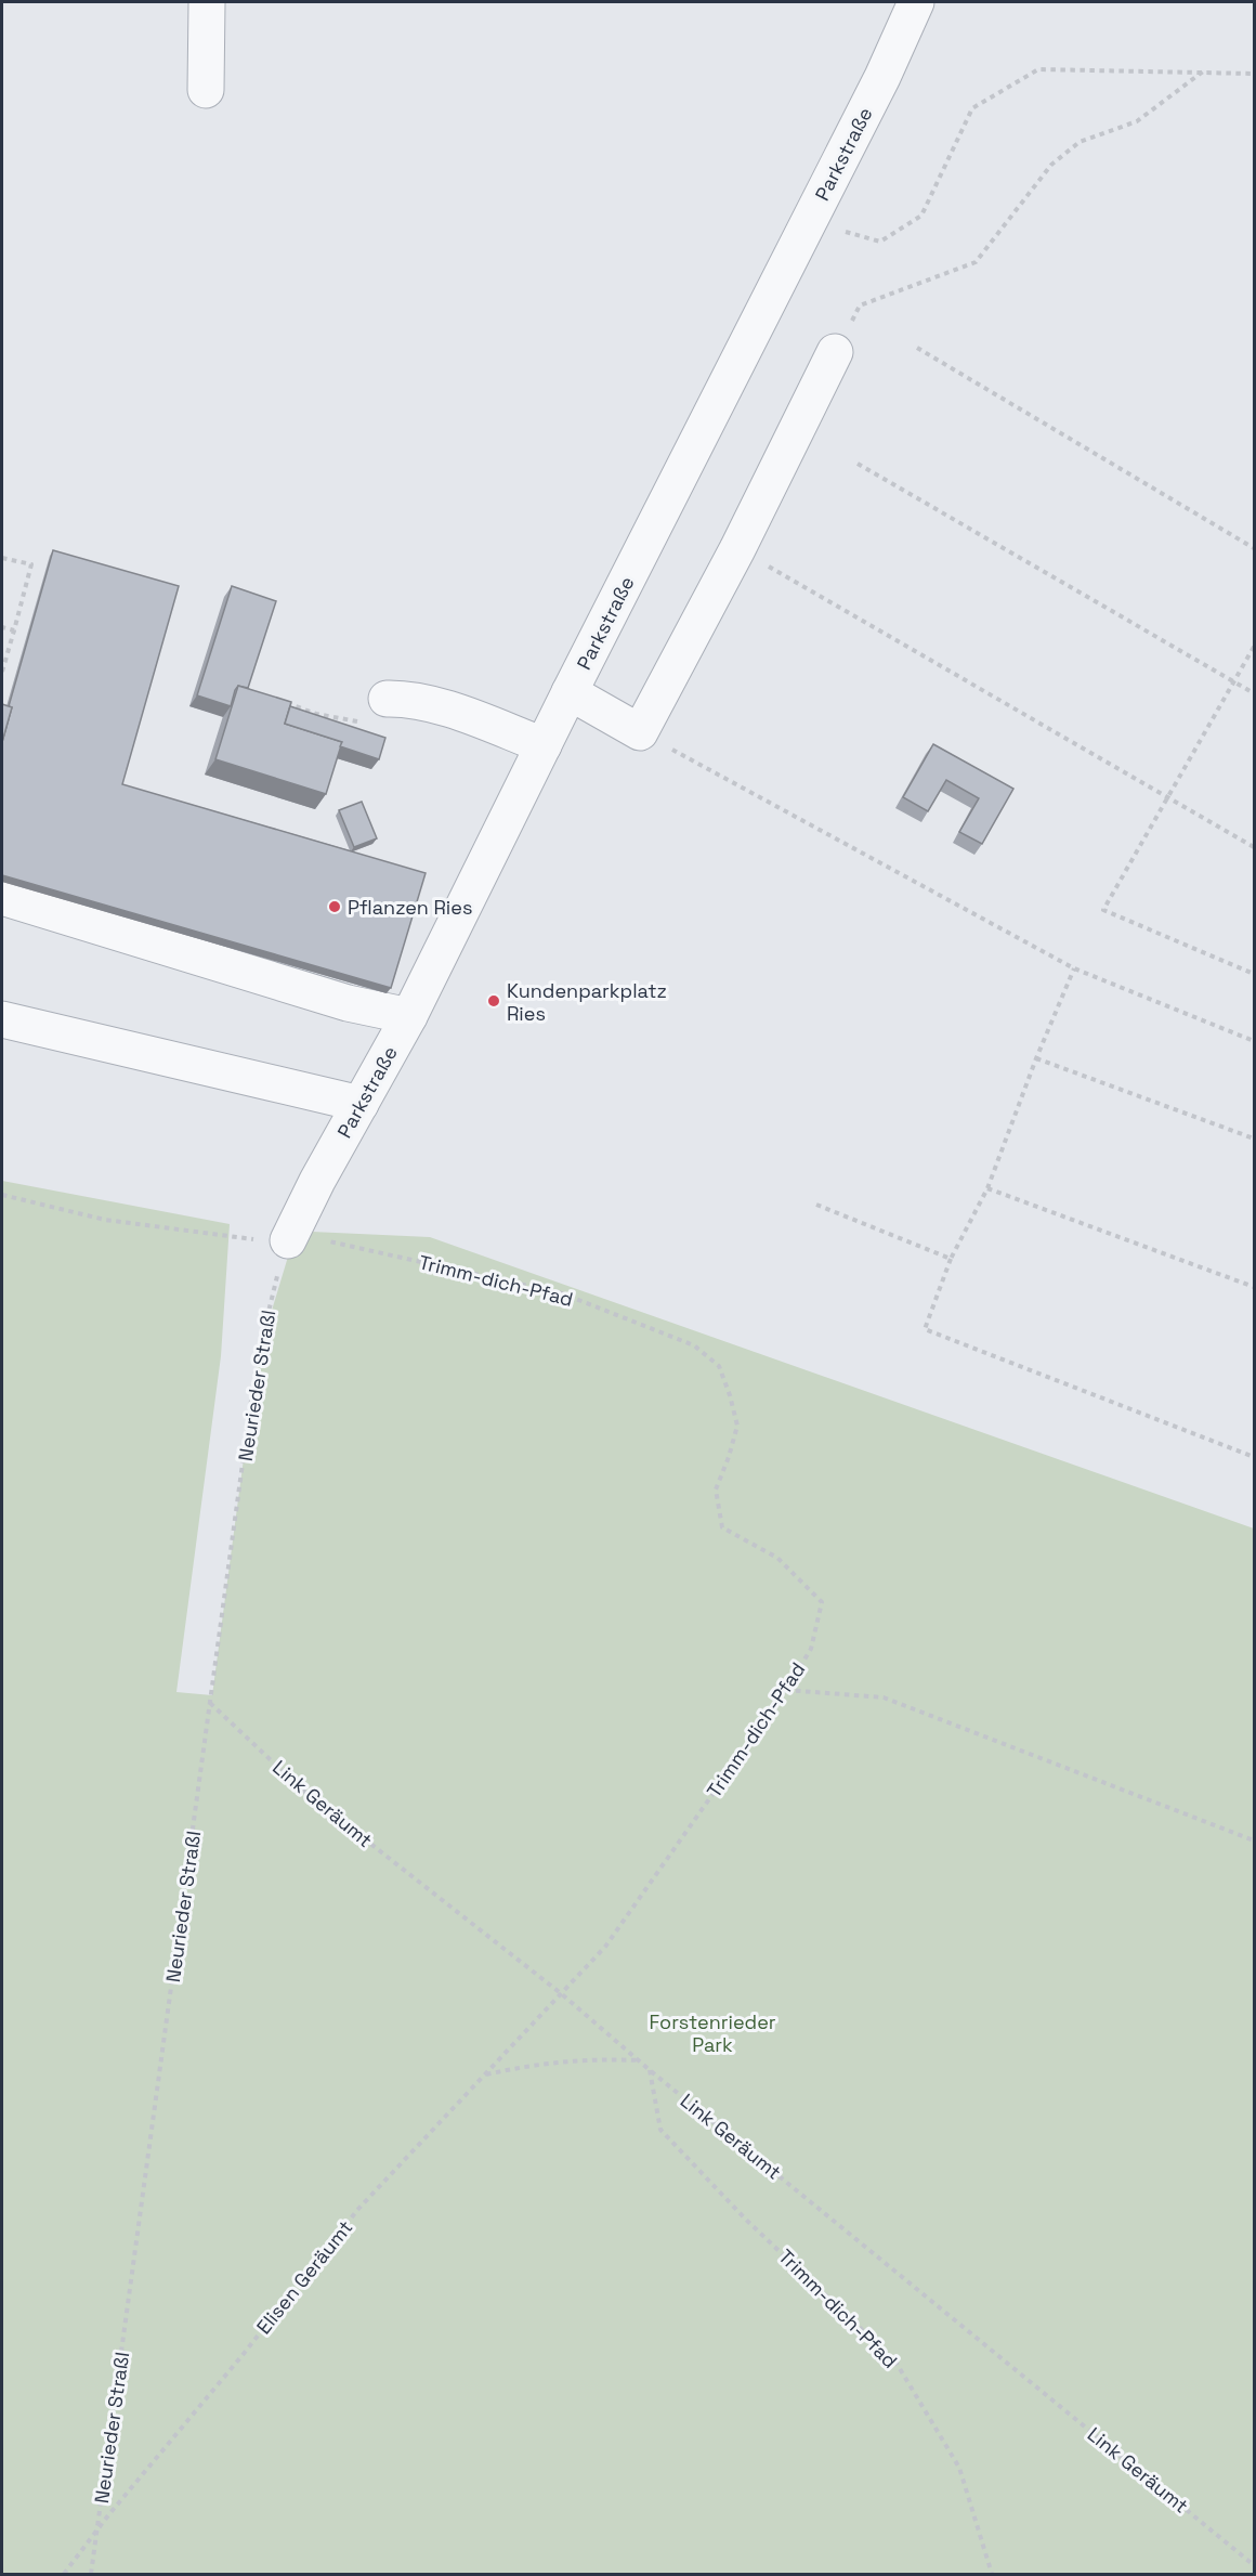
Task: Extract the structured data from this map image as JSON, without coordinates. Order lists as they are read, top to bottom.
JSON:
{
  "streets": {
    "street": ["Parkstraße"],
    "path": [
      "Trimm-dich-Pfad",
      "Neurieder Straßl",
      "Link Geräumt",
      "Elisen Geräumt"
    ]
  },
  "crossings": [
    ["Parkstraße", "Trimm-dich-Pfad"],
    ["Parkstraße", "Neurieder Straßl"],
    ["Trimm-dich-Pfad", "Neurieder Straßl"],
    ["Trimm-dich-Pfad", "Link Geräumt"],
    ["Trimm-dich-Pfad", "Elisen Geräumt"],
    ["Neurieder Straßl", "Link Geräumt"],
    ["Neurieder Straßl", "Elisen Geräumt"],
    ["Link Geräumt", "Elisen Geräumt"]
  ],
  "parks": ["Forstenrieder Park"],
  "places": ["Pflanzen Ries", "Kundenparkplatz Ries"]
}
